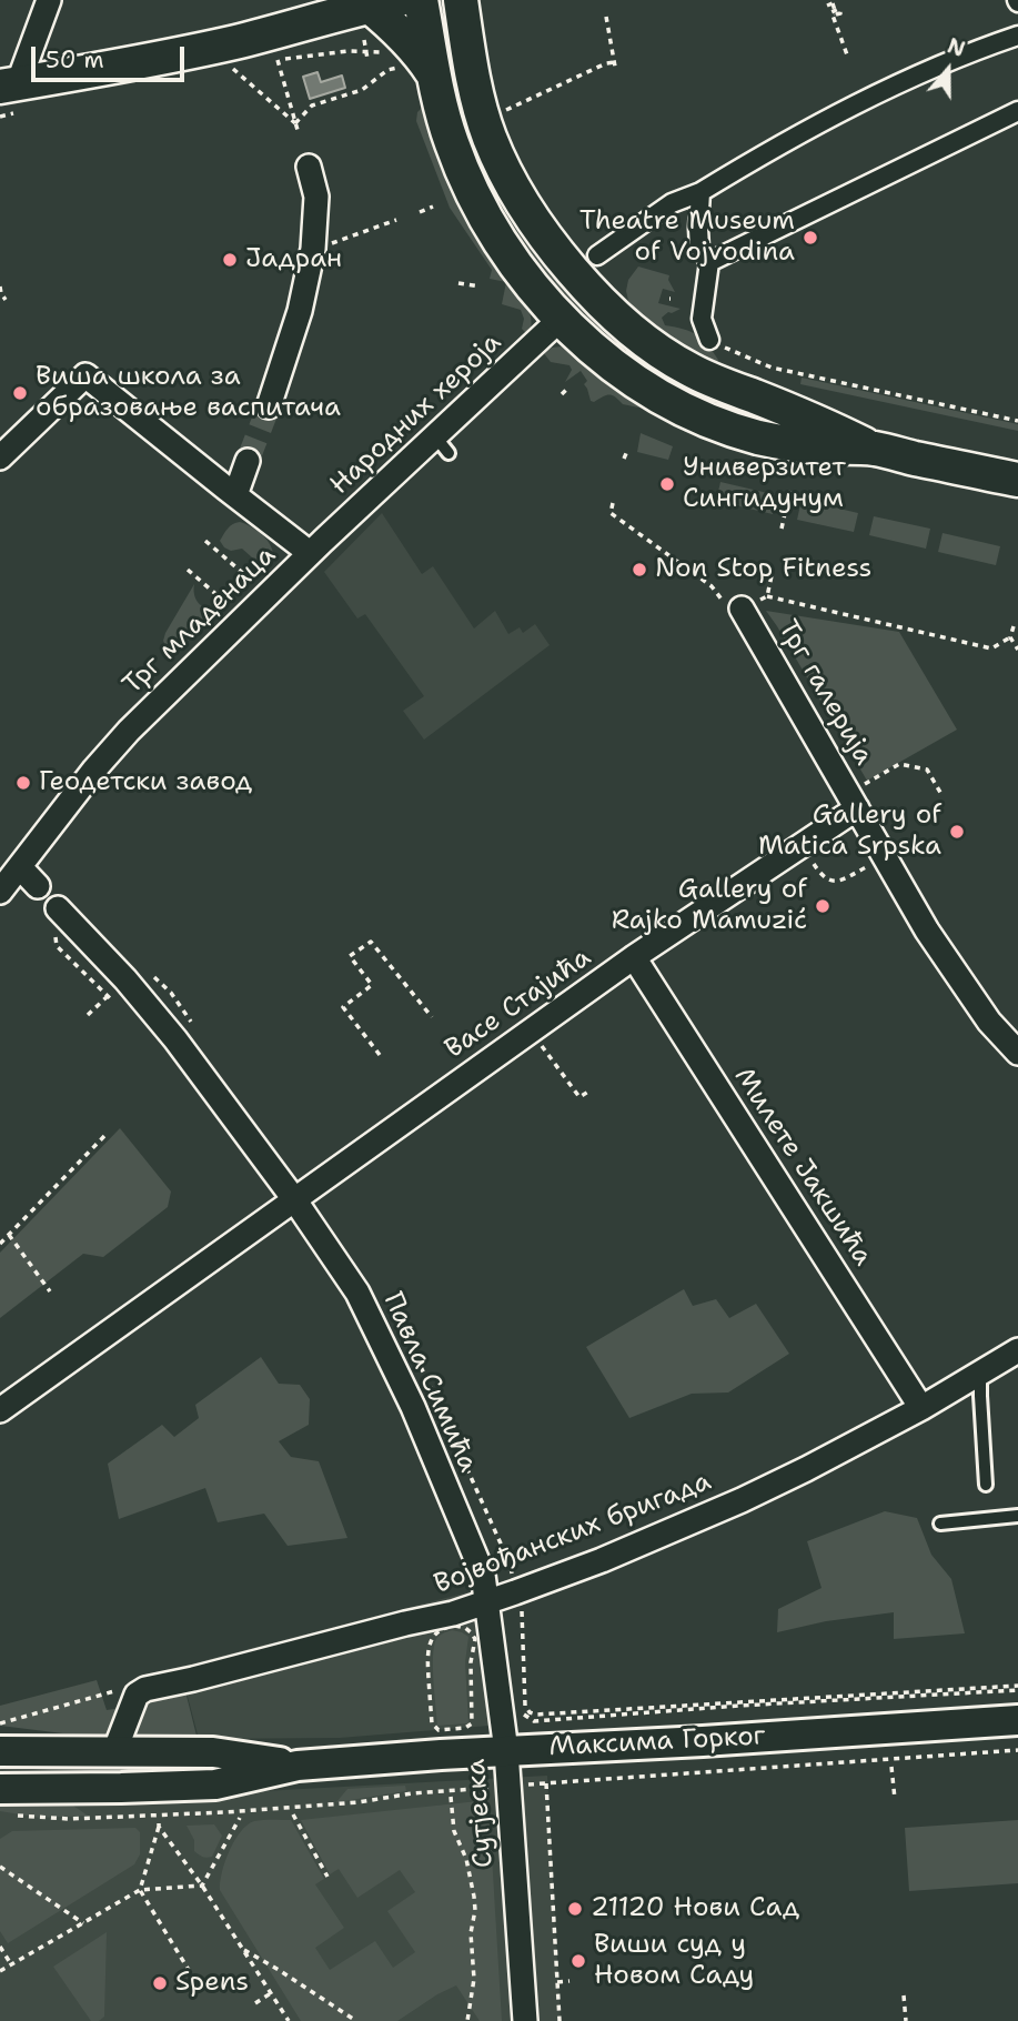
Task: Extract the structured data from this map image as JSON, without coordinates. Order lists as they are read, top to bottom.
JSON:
{
  "streets": {
    "street": [
      "Народних хероја",
      "Трг младенаца",
      "Трг галерија",
      "Васе Стајића",
      "Милете Јакшића",
      "Павла Симића",
      "Војвођанских бригада",
      "Максима Горког",
      "Сутјеска"
    ]
  },
  "crossings": [
    ["Народних хероја", "Трг младенаца"],
    ["Трг галерија", "Васе Стајића"],
    ["Васе Стајића", "Милете Јакшића"],
    ["Васе Стајића", "Павла Симића"],
    ["Милете Јакшића", "Војвођанских бригада"],
    ["Павла Симића", "Војвођанских бригада"],
    ["Павла Симића", "Сутјеска"],
    ["Војвођанских бригада", "Максима Горког"],
    ["Војвођанских бригада", "Сутјеска"],
    ["Максима Горког", "Сутјеска"]
  ],
  "places": [
    "Theatre Museum of Vojvodina",
    "Јадран",
    "Виша школа за образовање васпитача",
    "Универзитет Сингидунум",
    "Non Stop Fitness",
    "Геодетски завод",
    "Gallery of Matica Srpska",
    "Gallery of Rajko Mamuzić",
    "21120 Нови Сад",
    "Виши суд у Новом Саду",
    "Spens"
  ],
  "scale_bar": "50 m",
  "north": "top"
}
